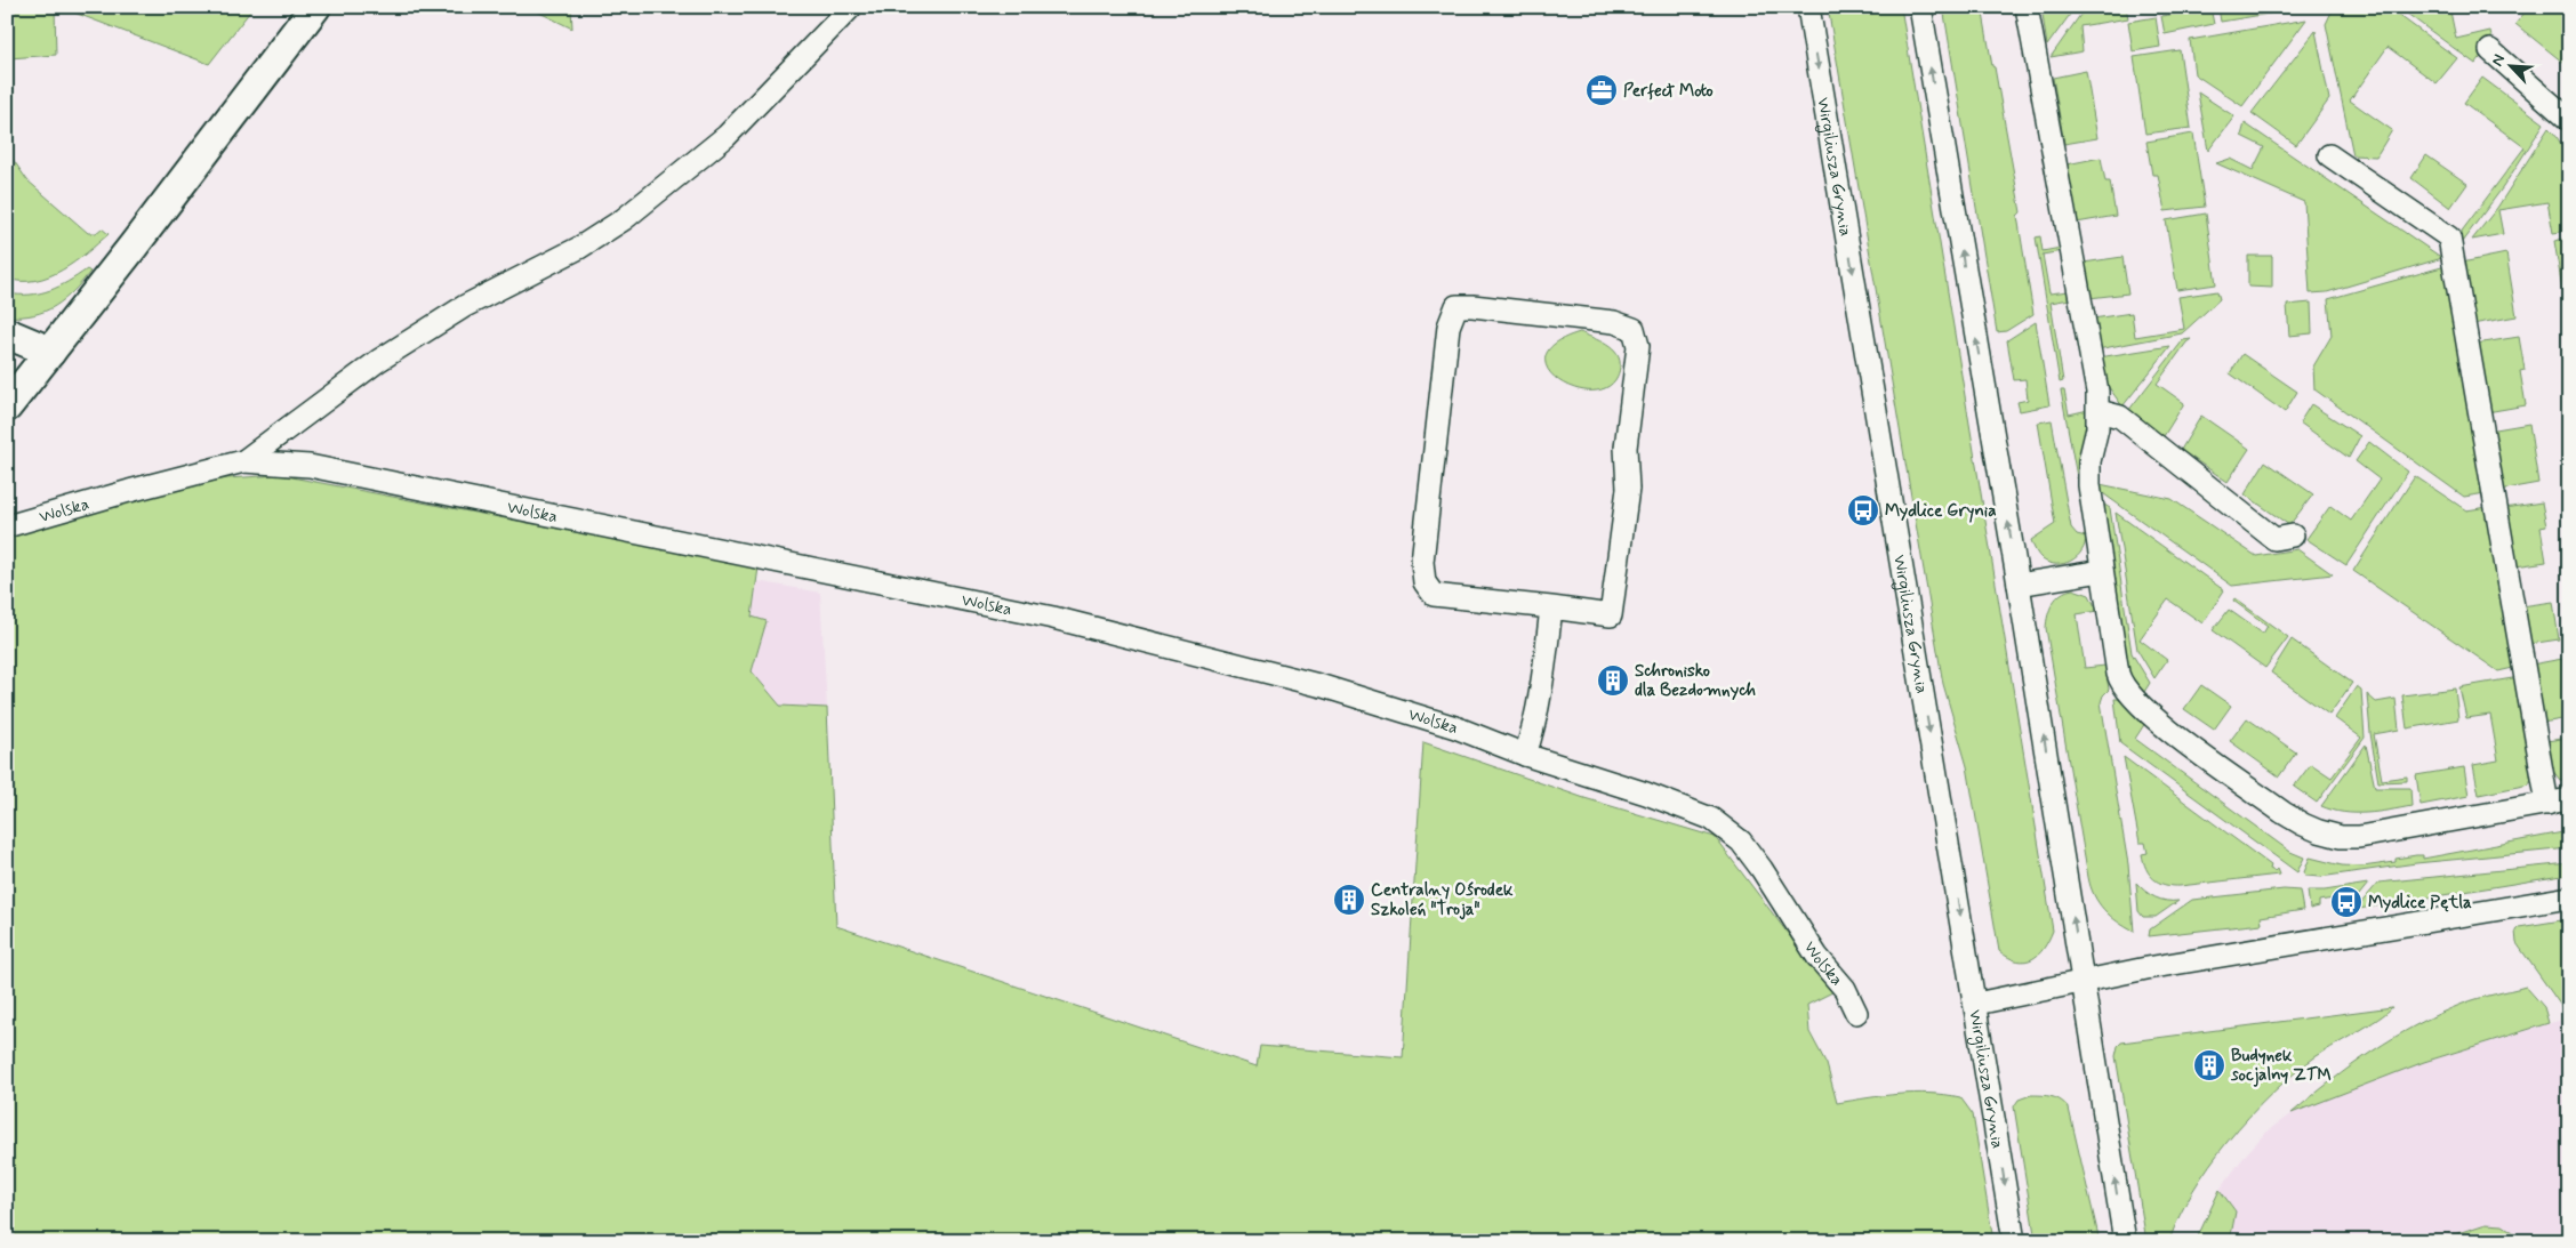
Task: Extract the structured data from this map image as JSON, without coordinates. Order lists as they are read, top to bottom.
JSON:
{
  "streets": {
    "street": ["Wirgiliusza Grynia", "Wolska"]
  },
  "places": {
    "office": ["Perfect Moto"],
    "bus stop": ["Mydlice Grynia", "Mydlice Pętla"],
    "building": ["Schronisko dla Bezdomnych", "Centralny Ośrodek Szkoleń \"Troja\"", "Budynek socjalny ZTM"]
  },
  "north": "top left"
}
